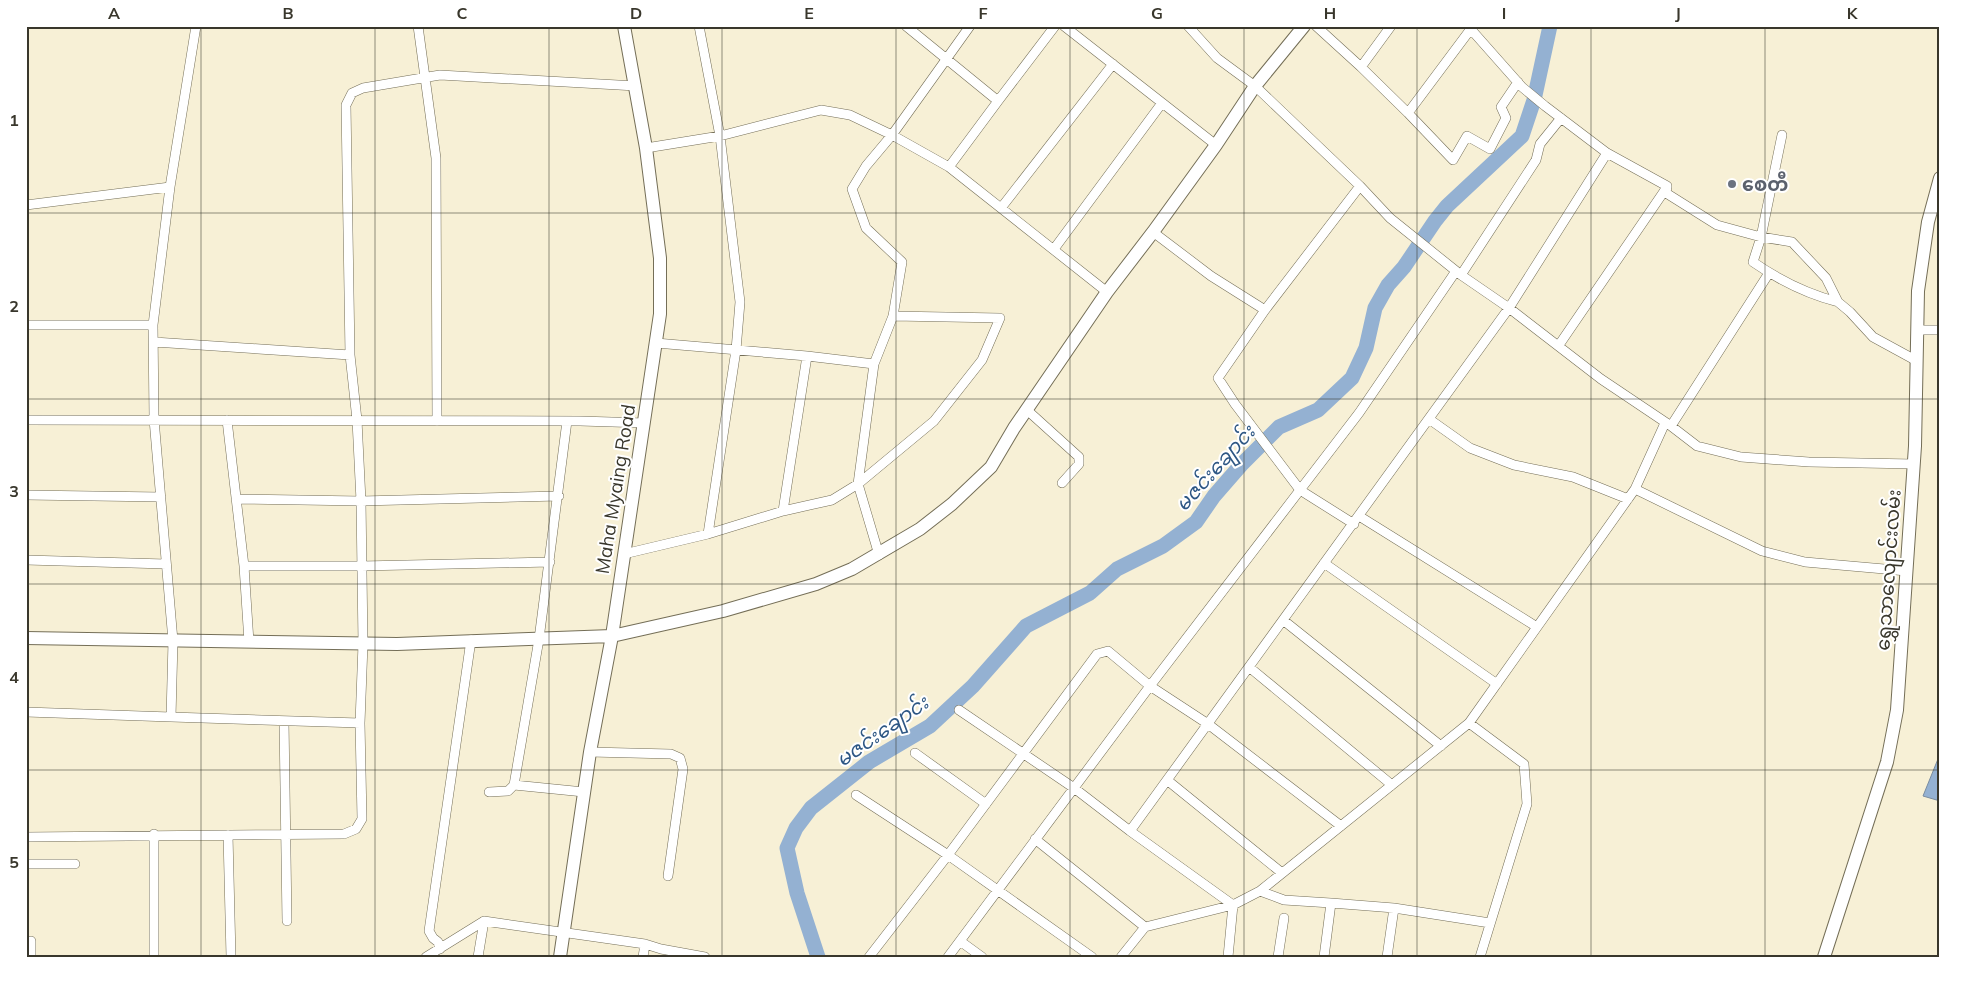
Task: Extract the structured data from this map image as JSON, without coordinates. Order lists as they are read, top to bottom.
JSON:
{
  "streets": {
    "street": ["Maha Myaing Road", "ရွှေသာလျောင်းလမ်း"]
  },
  "water": ["မဇင်းချောင်း"],
  "places": ["စေတီ"],
  "grid": {
    "columns": [
      "A",
      "B",
      "C",
      "D",
      "E",
      "F",
      "G",
      "H",
      "I",
      "J",
      "K"
    ],
    "rows": [
      "1",
      "2",
      "3",
      "4",
      "5"
    ]
  }
}
